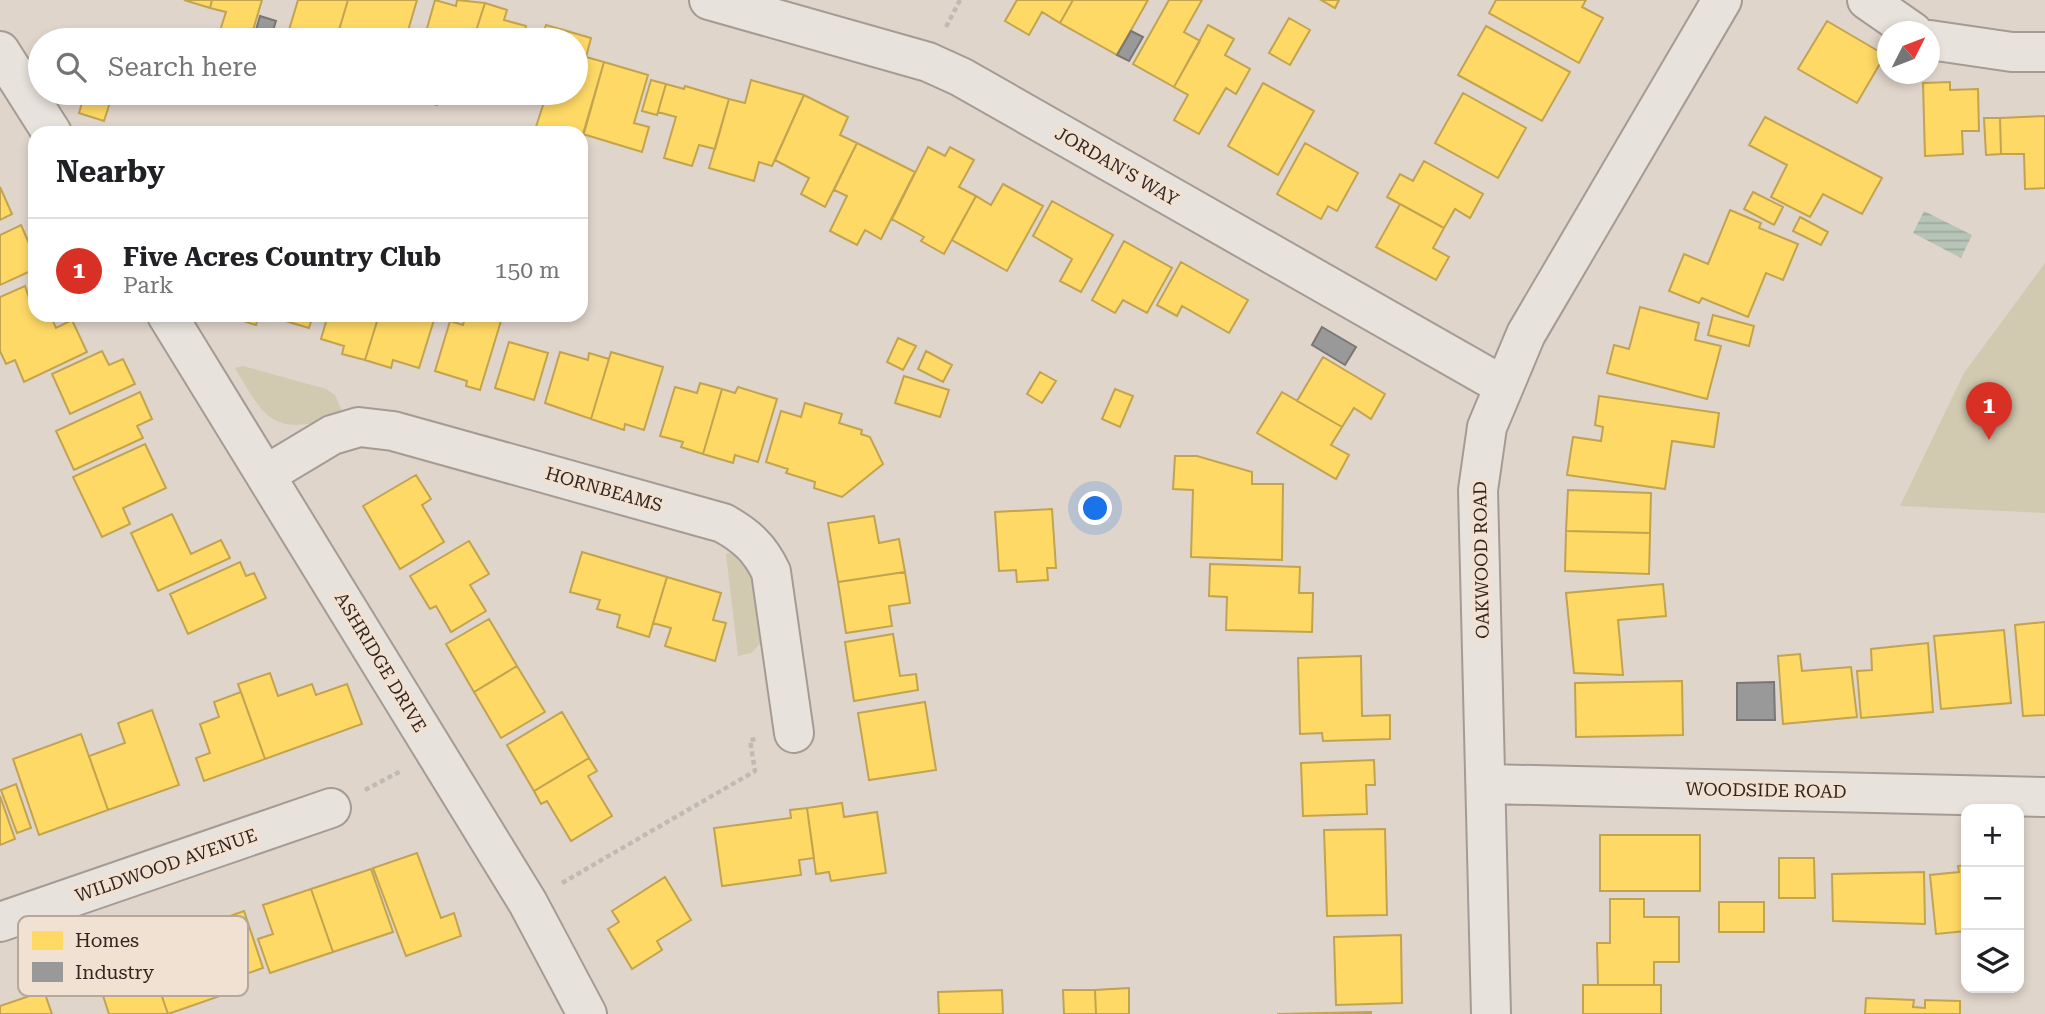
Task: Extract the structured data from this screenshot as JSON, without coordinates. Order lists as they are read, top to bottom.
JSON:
{
  "streets": {
    "street": [
      "JORDAN'S WAY",
      "HORNBEAMS",
      "OAKWOOD ROAD",
      "ASHRIDGE DRIVE",
      "WOODSIDE ROAD",
      "WILDWOOD AVENUE"
    ]
  },
  "crossings": [
    ["JORDAN'S WAY", "OAKWOOD ROAD"],
    ["HORNBEAMS", "ASHRIDGE DRIVE"],
    ["OAKWOOD ROAD", "WOODSIDE ROAD"]
  ],
  "legend": ["Homes", "Industry"],
  "north": "top right",
  "page": {
    "search": "Search here",
    "heading": "Nearby",
    "list": [
      {
        "mark": "1",
        "name": "Five Acres Country Club",
        "note": "Park",
        "value": "150 m"
      }
    ],
    "pins": "1",
    "map_buttons": ["+", "−"]
  }
}
